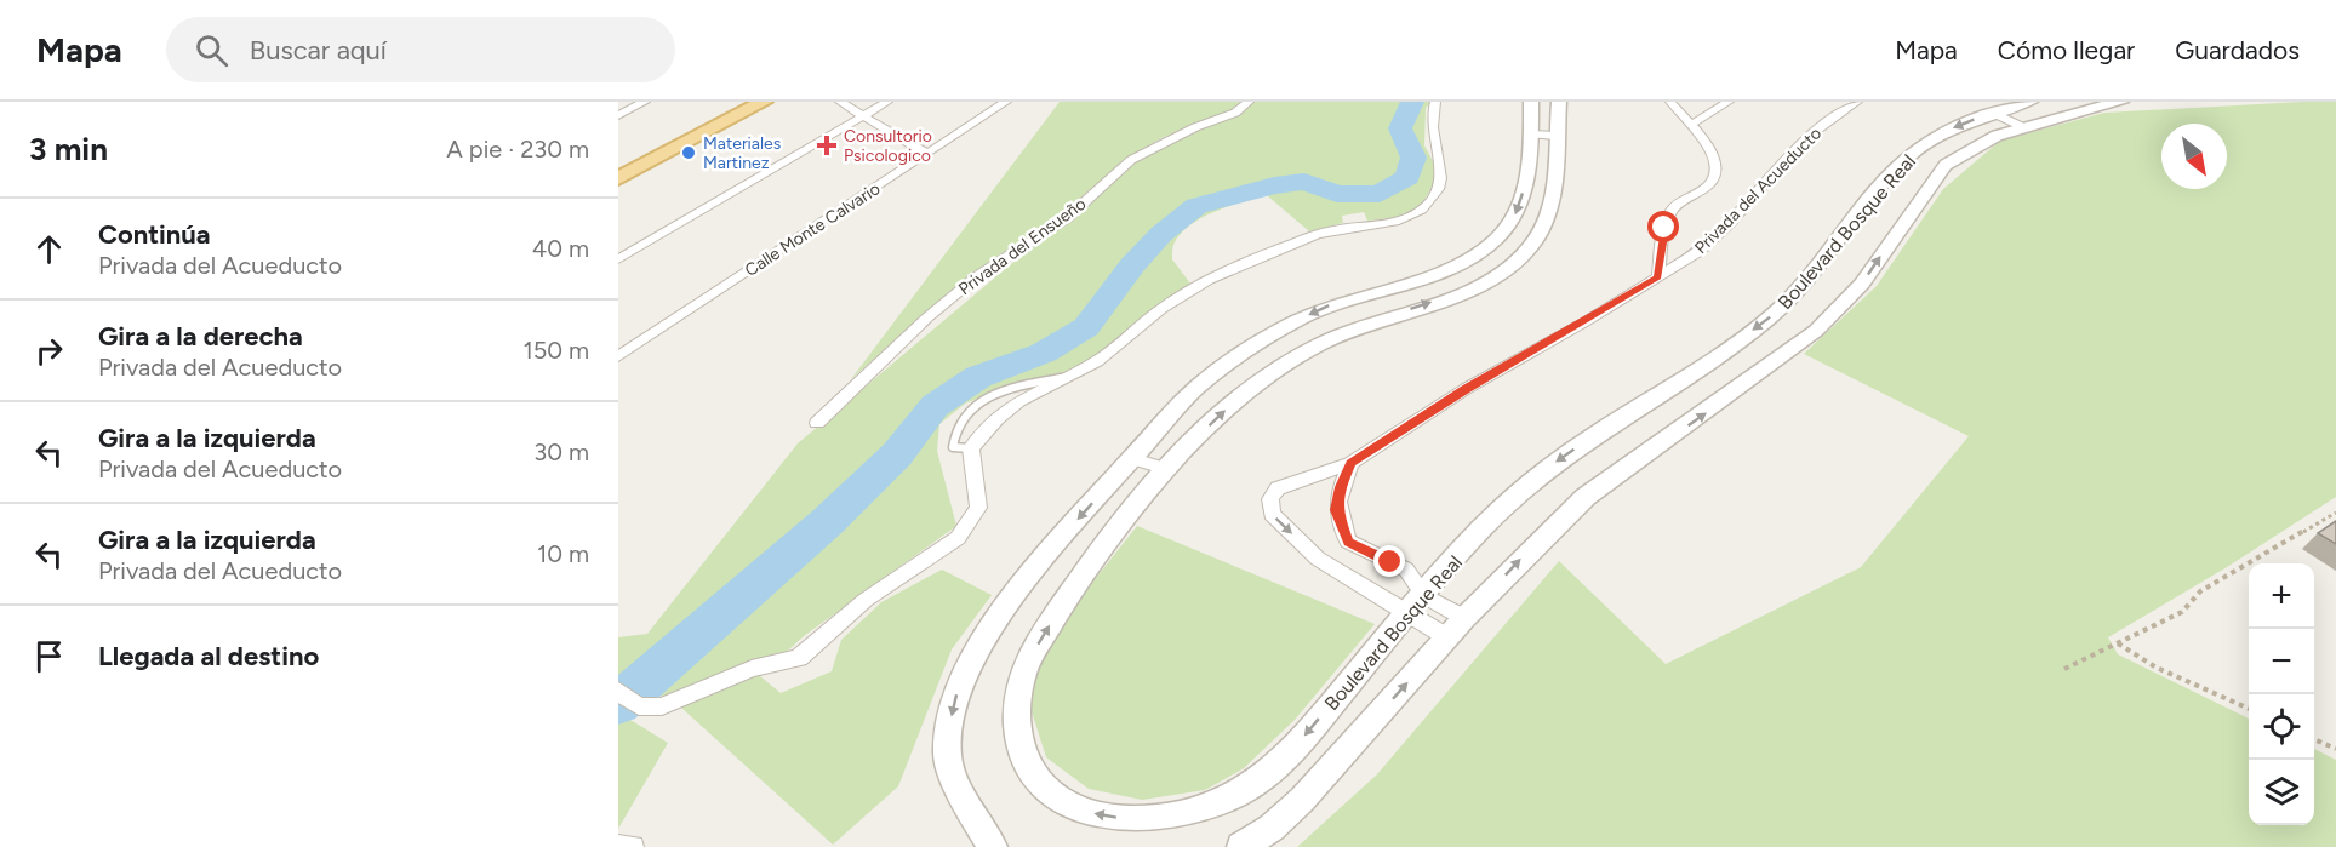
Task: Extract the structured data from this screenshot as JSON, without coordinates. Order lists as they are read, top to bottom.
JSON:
{
  "streets": {
    "street": [
      "Privada del Acueducto",
      "Calle Monte Calvario",
      "Boulevard Bosque Real",
      "Privada del Ensueño"
    ]
  },
  "crossings": [
    ["Privada del Acueducto", "Boulevard Bosque Real"]
  ],
  "places": {
    "health": ["Consultorio Psicologico"],
    "other": ["Materiales Martinez"]
  },
  "north": "bottom right",
  "page": {
    "header": "Mapa",
    "search": "Buscar aquí",
    "nav": ["Mapa", "Cómo llegar", "Guardados"],
    "heading": ["3 min", "A pie · 230 m"],
    "list": [
      ["Continúa", "Privada del Acueducto", "40 m"],
      ["Gira a la derecha", "Privada del Acueducto", "150 m"],
      ["Gira a la izquierda", "Privada del Acueducto", "30 m"],
      ["Gira a la izquierda", "Privada del Acueducto", "10 m"],
      "Llegada al destino"
    ],
    "map_buttons": ["+", "−"]
  }
}
